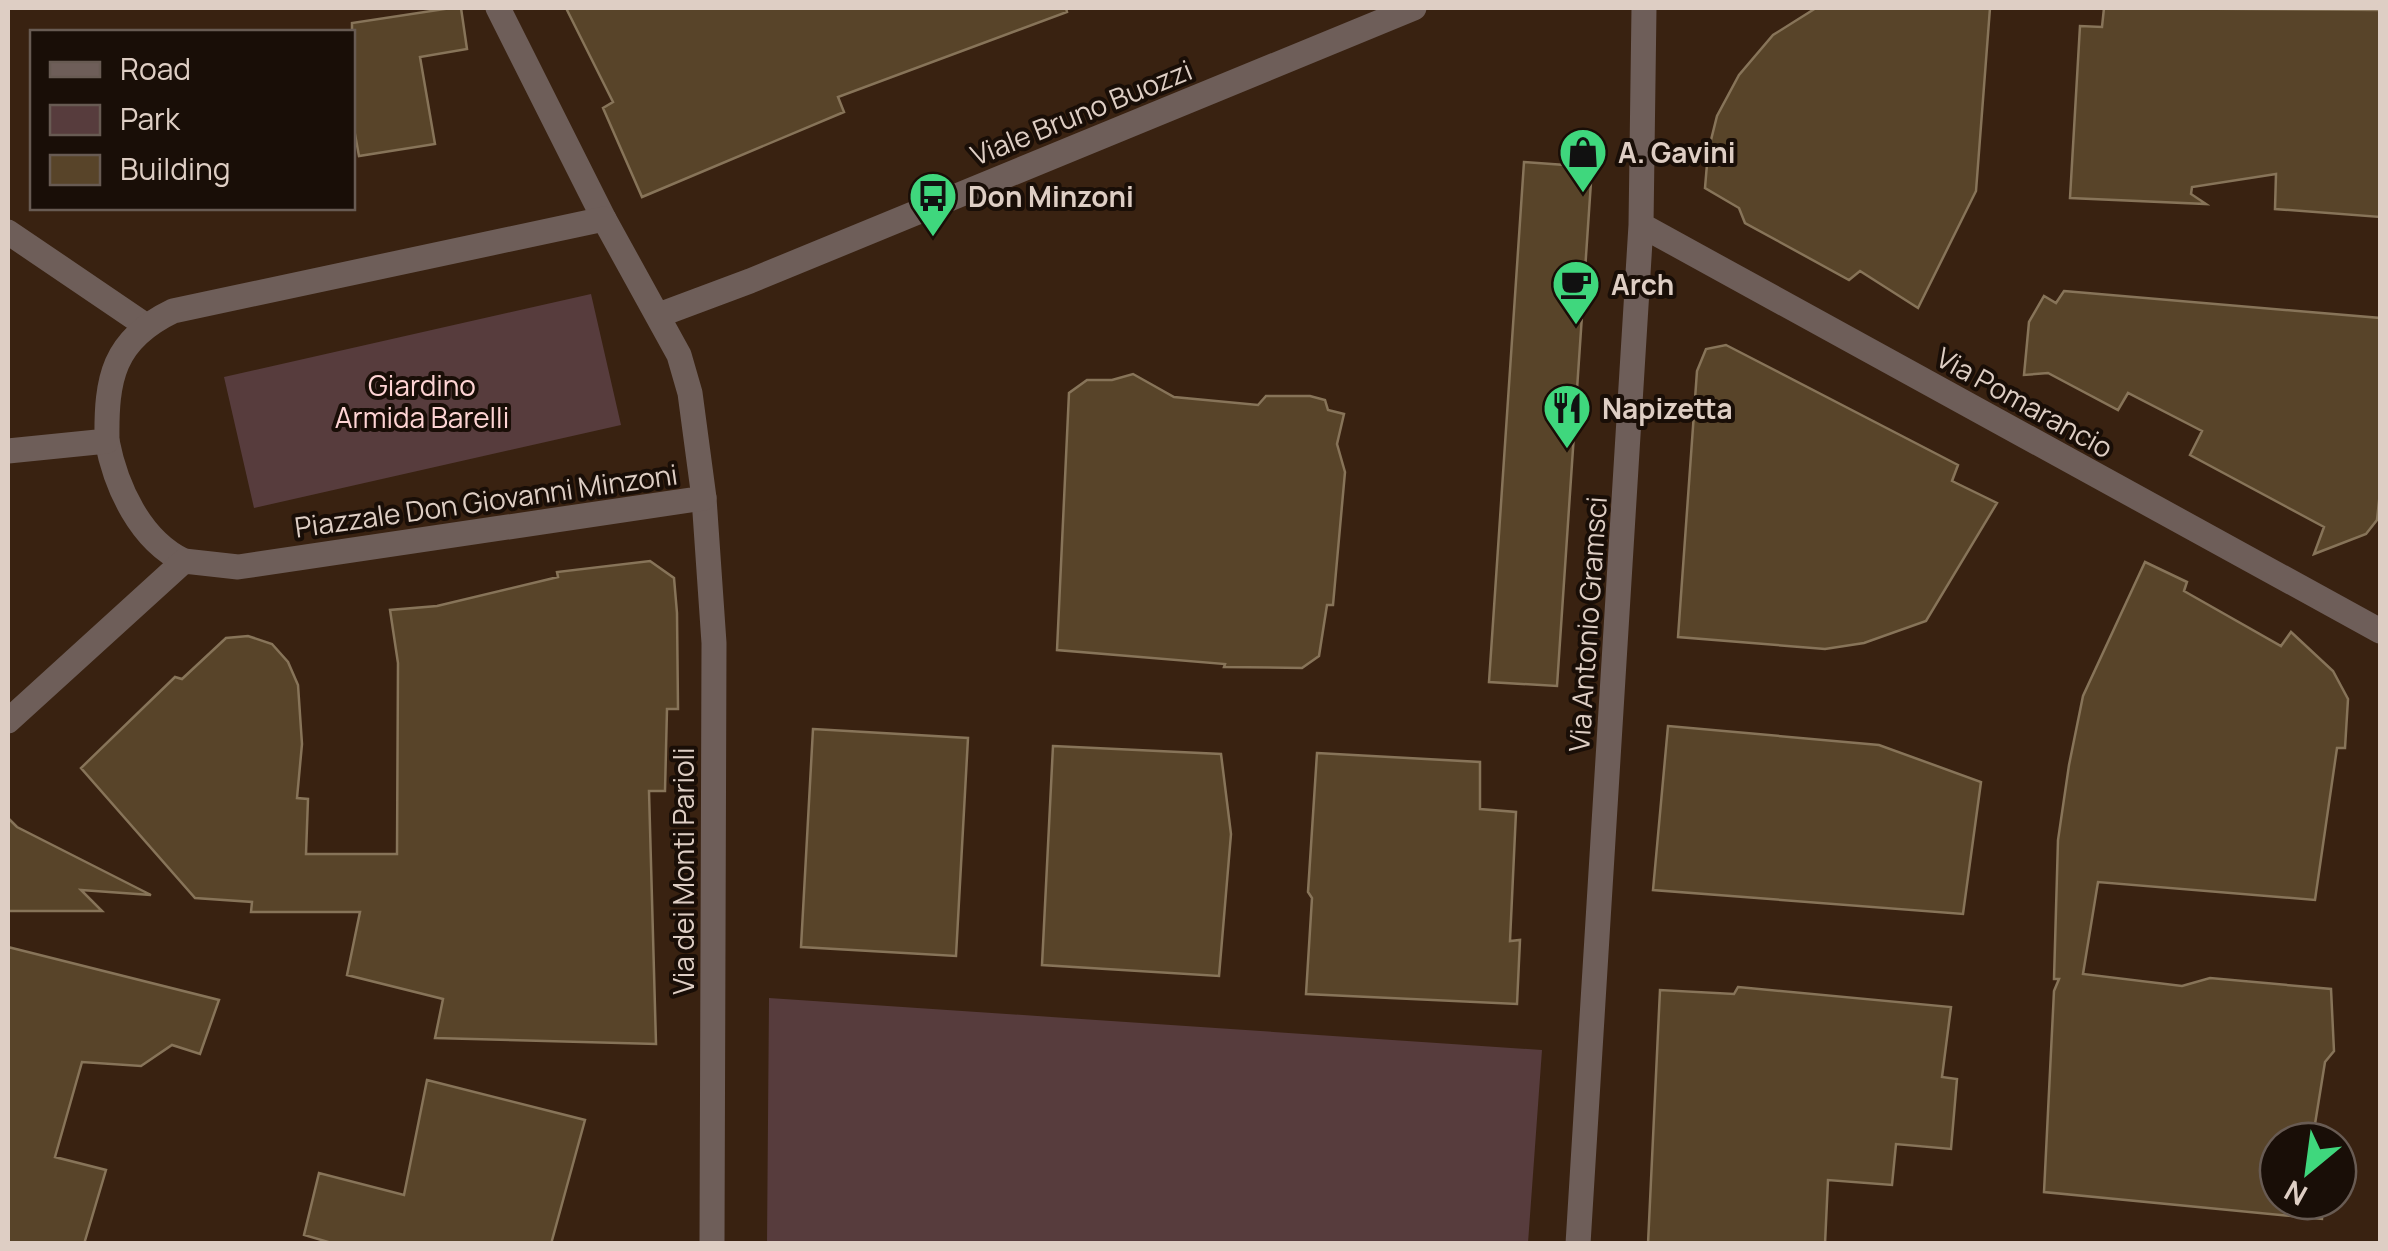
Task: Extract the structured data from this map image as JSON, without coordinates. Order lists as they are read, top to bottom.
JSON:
{
  "streets": {
    "street": [
      "Viale Bruno Buozzi",
      "Via Pomarancio",
      "Piazzale Don Giovanni Minzoni",
      "Via Antonio Gramsci",
      "Via dei Monti Parioli"
    ]
  },
  "crossings": [
    ["Viale Bruno Buozzi", "Piazzale Don Giovanni Minzoni"],
    ["Via Pomarancio", "Via Antonio Gramsci"],
    ["Piazzale Don Giovanni Minzoni", "Via dei Monti Parioli"]
  ],
  "parks": ["Giardino Armida Barelli"],
  "places": {
    "shop": ["A. Gavini"],
    "bus stop": ["Don Minzoni"],
    "cafe": ["Arch"],
    "restaurant": ["Napizetta"]
  },
  "legend": ["Road", "Park", "Building"],
  "north": "bottom left"
}
